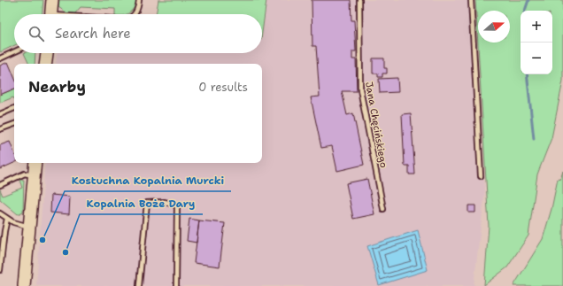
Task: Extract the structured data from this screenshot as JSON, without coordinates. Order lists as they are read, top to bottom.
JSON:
{
  "streets": {
    "lane": ["Jana Chęcińskiego"]
  },
  "places": ["Kostuchna Kopalnia Murcki", "Kopalnia Boże Dary"],
  "north": "right",
  "page": {
    "map_buttons": ["+", "−"],
    "search": "Search here",
    "heading": ["Nearby", "0 results"]
  }
}
